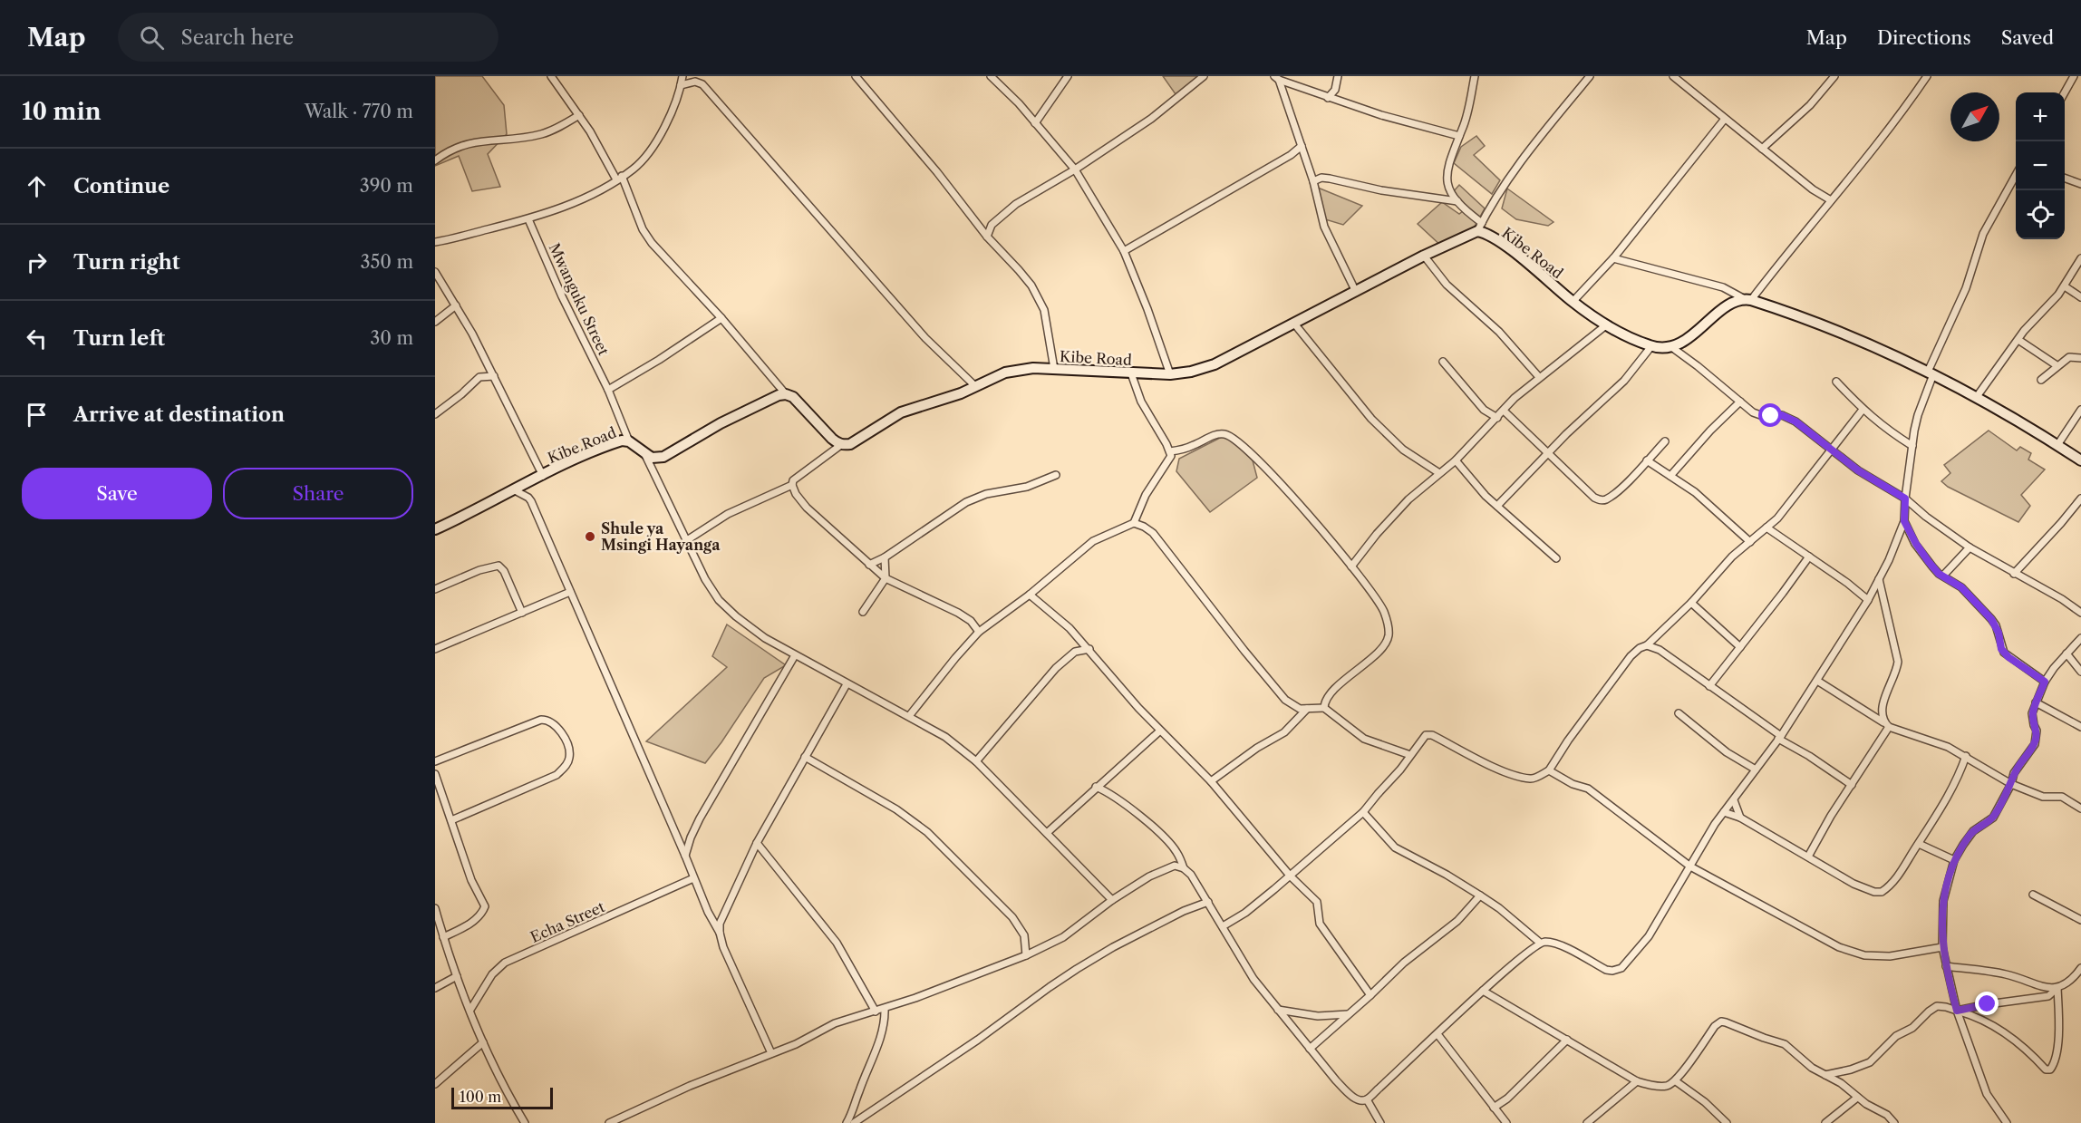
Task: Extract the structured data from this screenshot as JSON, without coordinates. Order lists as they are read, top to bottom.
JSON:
{
  "streets": {
    "street": ["Kibe Road", "Mwanguku Street", "Echa Street"]
  },
  "crossings": [
    ["Kibe Road", "Mwanguku Street"]
  ],
  "places": ["Shule ya Msingi Hayanga"],
  "scale_bar": "100 m",
  "north": "top right",
  "page": {
    "header": "Map",
    "search": "Search here",
    "nav": ["Map", "Directions", "Saved"],
    "heading": ["10 min", "Walk · 770 m"],
    "map_buttons": ["+", "−"],
    "list": [
      ["Continue", "390 m"],
      ["Turn right", "350 m"],
      ["Turn left", "30 m"],
      "Arrive at destination"
    ],
    "buttons": ["Save", "Share"],
    "scale": "100 m"
  }
}
